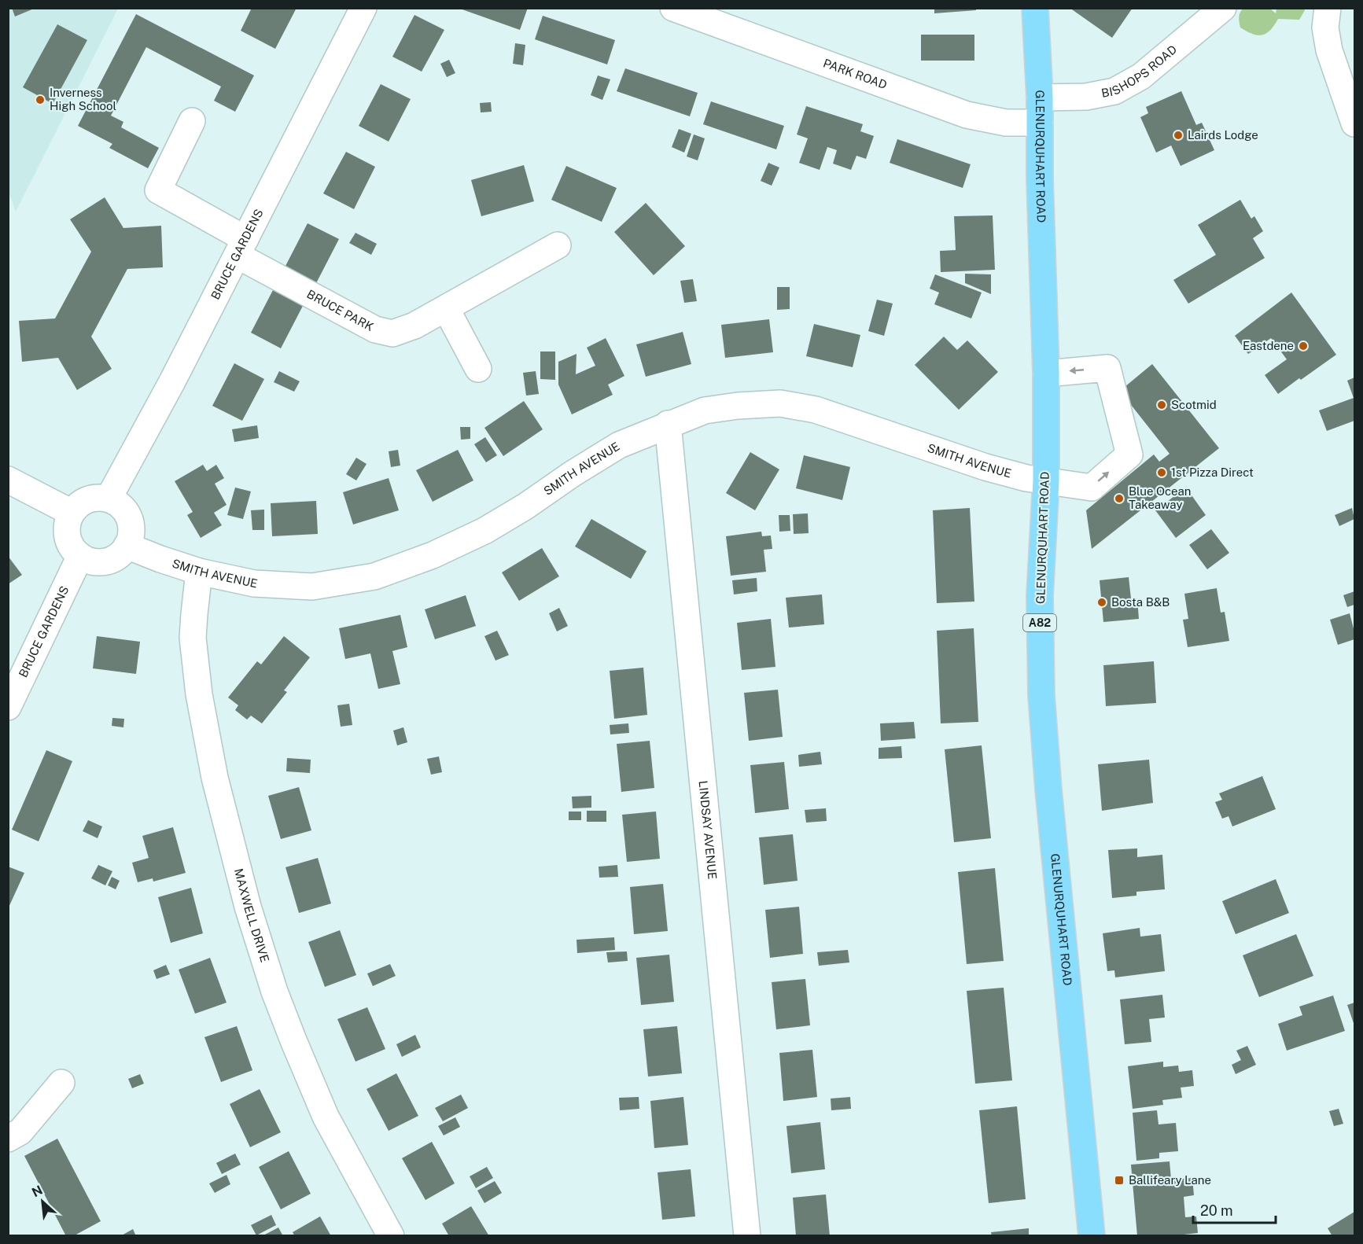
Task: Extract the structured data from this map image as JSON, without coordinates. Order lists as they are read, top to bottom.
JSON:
{
  "streets": {
    "highway": ["GLENURQUHART ROAD", "A82"],
    "street": [
      "BISHOPS ROAD",
      "PARK ROAD",
      "BRUCE GARDENS",
      "BRUCE PARK",
      "SMITH AVENUE",
      "LINDSAY AVENUE",
      "MAXWELL DRIVE"
    ]
  },
  "crossings": [
    ["BISHOPS ROAD", "PARK ROAD"],
    ["BISHOPS ROAD", "GLENURQUHART ROAD"],
    ["PARK ROAD", "GLENURQUHART ROAD"],
    ["GLENURQUHART ROAD", "SMITH AVENUE"],
    ["BRUCE GARDENS", "BRUCE PARK"],
    ["BRUCE GARDENS", "SMITH AVENUE"],
    ["SMITH AVENUE", "LINDSAY AVENUE"],
    ["SMITH AVENUE", "MAXWELL DRIVE"]
  ],
  "places": {
    "other": [
      "Inverness High School",
      "Lairds Lodge",
      "Eastdene",
      "Scotmid",
      "1st Pizza Direct",
      "Blue Ocean Takeaway",
      "Bosta B&B"
    ],
    "transit": ["Ballifeary Lane"]
  },
  "scale_bar": "20 m",
  "north": "top left"
}
